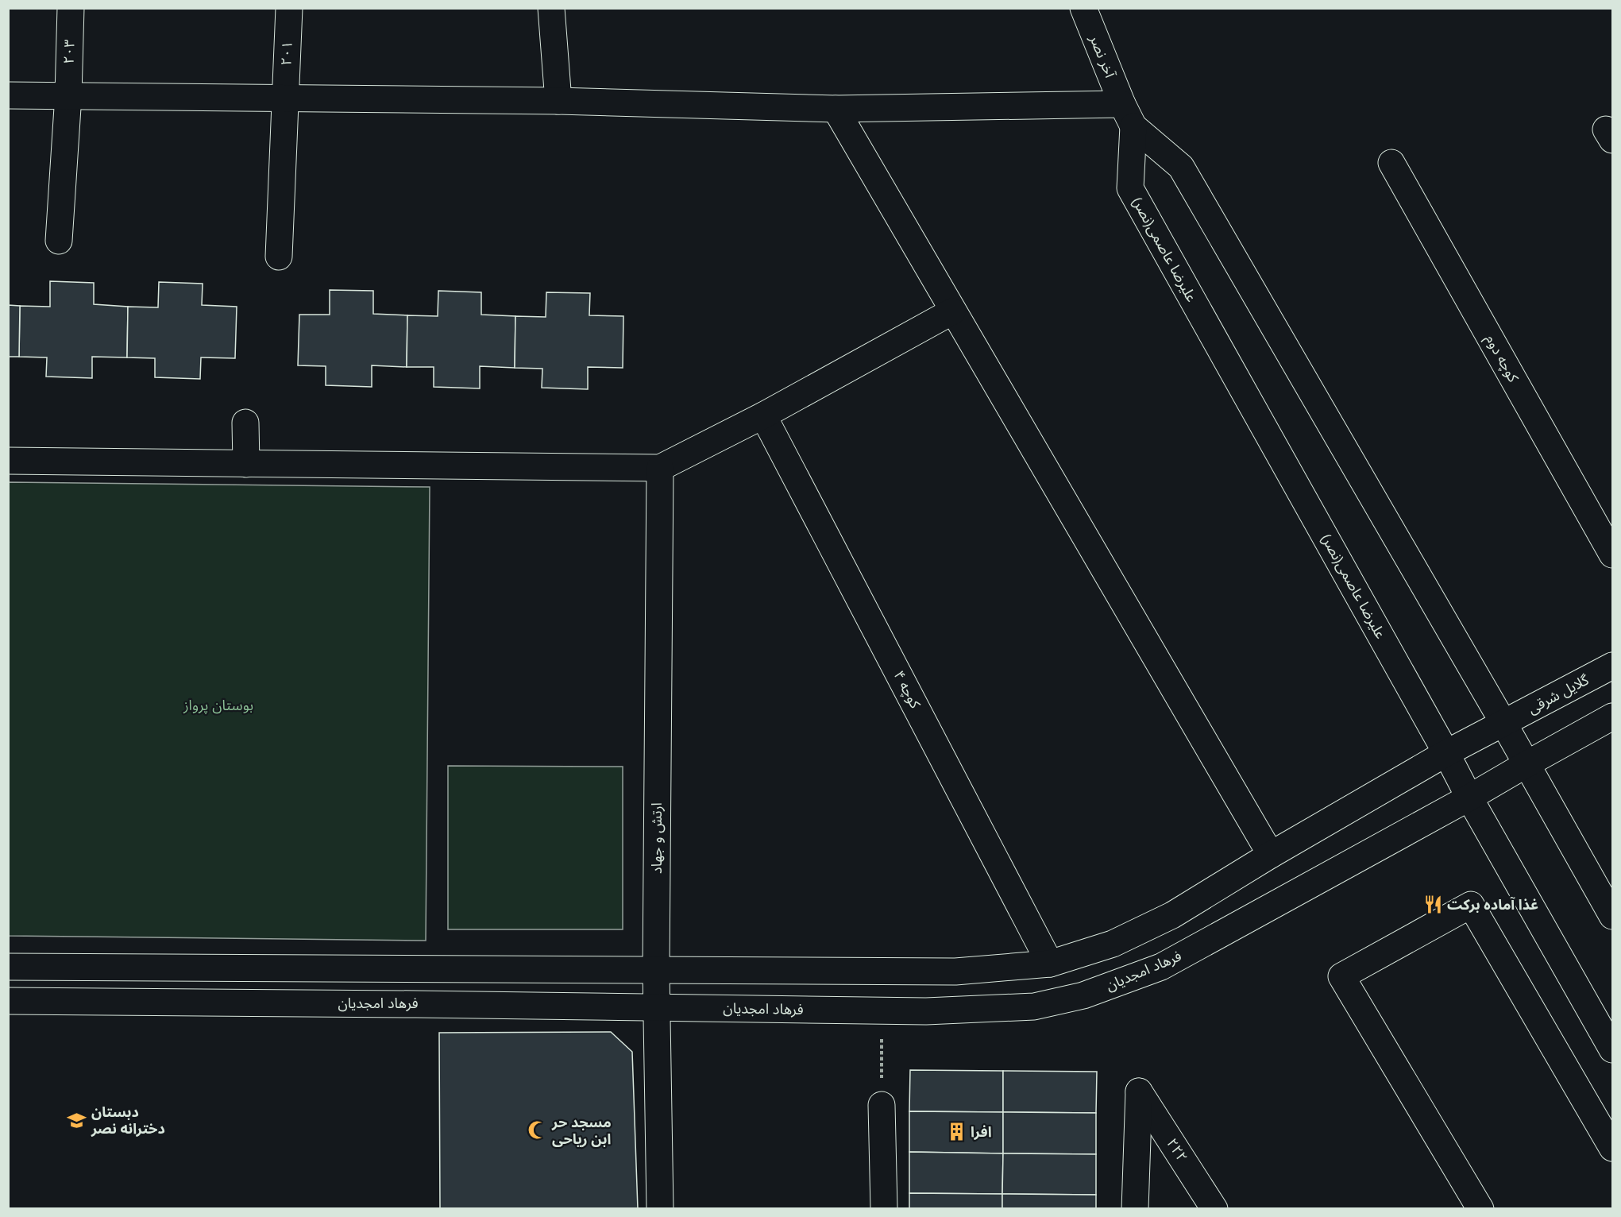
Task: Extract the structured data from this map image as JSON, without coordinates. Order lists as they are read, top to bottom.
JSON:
{
  "streets": {
    "street": [
      "۲۰۳",
      "۲۰۱",
      "آخر نصر",
      "علیرضا عاصمی(نصر)",
      "کوچه دوم",
      "کوچه ۴",
      "گلایل شرقی",
      "ارتش و جهاد",
      "فرهاد امجدیان",
      "۲۲۲"
    ]
  },
  "crossings": [
    ["آخر نصر", "علیرضا عاصمی(نصر)"],
    ["علیرضا عاصمی(نصر)", "گلایل شرقی"],
    ["علیرضا عاصمی(نصر)", "فرهاد امجدیان"],
    ["ارتش و جهاد", "فرهاد امجدیان"]
  ],
  "parks": ["بوستان پرواز"],
  "places": {
    "restaurant": ["غذا آماده برکت"],
    "school or university": ["دبستان دخترانه نصر"],
    "mosque": ["مسجد حر ابن ریاحی"],
    "building": ["افرا"]
  }
}
